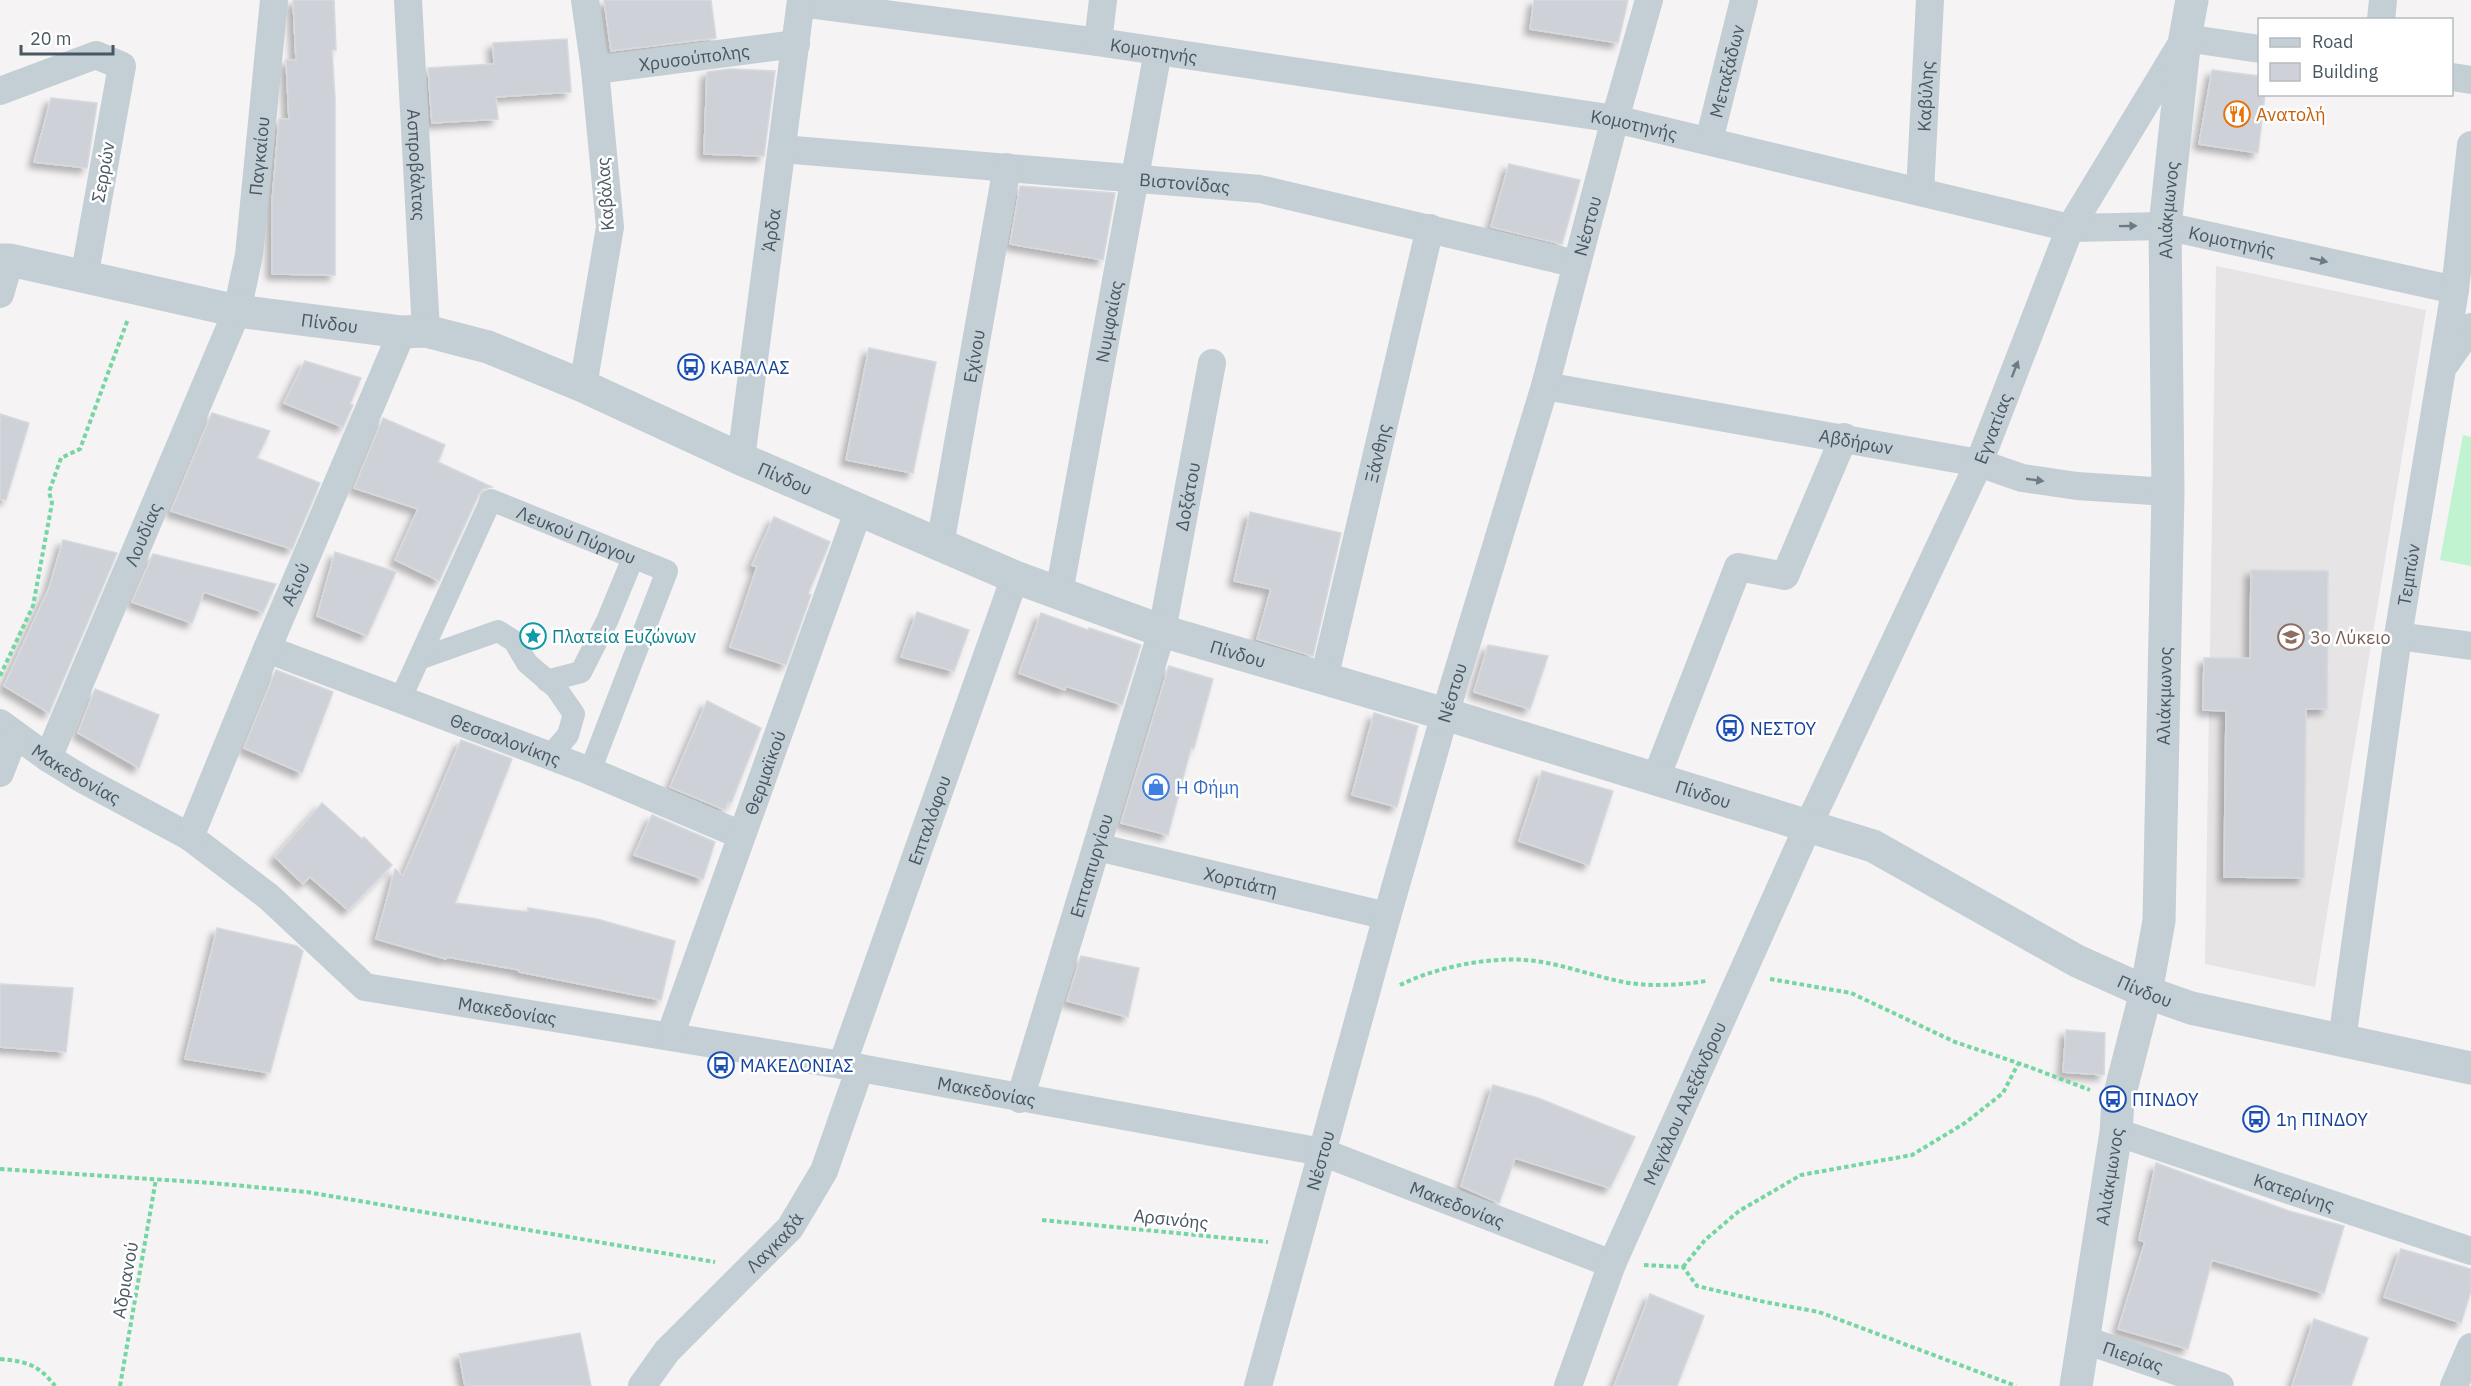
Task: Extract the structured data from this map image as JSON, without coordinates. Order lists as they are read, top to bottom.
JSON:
{
  "streets": {
    "street": [
      "Κομοτηνής",
      "Χρυσούπολης",
      "Μεταξάδων",
      "Καβύλης",
      "Παγκαίου",
      "Ασπροβάλτας",
      "Σερρών",
      "Βιστονίδας",
      "Καβάλας",
      "Αλιάκμωνος",
      "Νέστου",
      "Άρδα",
      "Πίνδου",
      "Νυμφαίας",
      "Εχίνου",
      "Εγνατίας",
      "Αβδήρων",
      "Ξάνθης",
      "Δοξάτου",
      "Λουδίας",
      "Λευκού Πύργου",
      "Τεμπών",
      "Αξιού",
      "Θεσσαλονίκης",
      "Θερμαϊκού",
      "Μακεδονίας",
      "Επταλόφου",
      "Επταπυργίου",
      "Χορτιάτη",
      "Μεγάλου Αλεξάνδρου",
      "Κατερίνης",
      "Λαγκαδά",
      "Πιερίας"
    ],
    "path": ["Αρσινόης", "Αδριανού"]
  },
  "crossings": [
    ["Κομοτηνής", "Μεταξάδων"],
    ["Κομοτηνής", "Καβύλης"],
    ["Κομοτηνής", "Αλιάκμωνος"],
    ["Κομοτηνής", "Νέστου"],
    ["Κομοτηνής", "Άρδα"],
    ["Κομοτηνής", "Νυμφαίας"],
    ["Κομοτηνής", "Εγνατίας"],
    ["Κομοτηνής", "Τεμπών"],
    ["Χρυσούπολης", "Καβάλας"],
    ["Χρυσούπολης", "Άρδα"],
    ["Παγκαίου", "Πίνδου"],
    ["Παγκαίου", "Λουδίας"],
    ["Ασπροβάλτας", "Πίνδου"],
    ["Ασπροβάλτας", "Αξιού"],
    ["Σερρών", "Πίνδου"],
    ["Βιστονίδας", "Νέστου"],
    ["Βιστονίδας", "Άρδα"],
    ["Βιστονίδας", "Νυμφαίας"],
    ["Βιστονίδας", "Εχίνου"],
    ["Βιστονίδας", "Ξάνθης"],
    ["Καβάλας", "Πίνδου"],
    ["Αλιάκμωνος", "Πίνδου"],
    ["Αλιάκμωνος", "Εγνατίας"],
    ["Αλιάκμωνος", "Αβδήρων"],
    ["Αλιάκμωνος", "Κατερίνης"],
    ["Αλιάκμωνος", "Πιερίας"],
    ["Νέστου", "Πίνδου"],
    ["Νέστου", "Αβδήρων"],
    ["Νέστου", "Μακεδονίας"],
    ["Νέστου", "Χορτιάτη"],
    ["Νέστου", "Αρσινόης"],
    ["Άρδα", "Πίνδου"],
    ["Πίνδου", "Νυμφαίας"],
    ["Πίνδου", "Εχίνου"],
    ["Πίνδου", "Εγνατίας"],
    ["Πίνδου", "Ξάνθης"],
    ["Πίνδου", "Δοξάτου"],
    ["Πίνδου", "Λουδίας"],
    ["Πίνδου", "Τεμπών"],
    ["Πίνδου", "Αξιού"],
    ["Πίνδου", "Θερμαϊκού"],
    ["Πίνδου", "Επταλόφου"],
    ["Πίνδου", "Επταπυργίου"],
    ["Πίνδου", "Μεγάλου Αλεξάνδρου"],
    ["Εγνατίας", "Αβδήρων"],
    ["Εγνατίας", "Μεγάλου Αλεξάνδρου"],
    ["Δοξάτου", "Επταπυργίου"],
    ["Λουδίας", "Μακεδονίας"],
    ["Λευκού Πύργου", "Θεσσαλονίκης"],
    ["Αξιού", "Θεσσαλονίκης"],
    ["Αξιού", "Μακεδονίας"],
    ["Θεσσαλονίκης", "Θερμαϊκού"],
    ["Θερμαϊκού", "Μακεδονίας"],
    ["Μακεδονίας", "Επταλόφου"],
    ["Μακεδονίας", "Επταπυργίου"],
    ["Μακεδονίας", "Μεγάλου Αλεξάνδρου"],
    ["Μακεδονίας", "Λαγκαδά"],
    ["Επταλόφου", "Λαγκαδά"],
    ["Επταπυργίου", "Χορτιάτη"]
  ],
  "places": {
    "restaurant": ["Ανατολή"],
    "bus stop": [
      "ΚΑΒΑΛΑΣ",
      "ΝΕΣΤΟΥ",
      "ΜΑΚΕΔΟΝΙΑΣ",
      "ΠΙΝΔΟΥ",
      "1η ΠΙΝΔΟΥ"
    ],
    "place": ["Πλατεία Ευζώνων"],
    "school or university": ["3ο Λύκειο"],
    "shop": ["Η Φήμη"]
  },
  "legend": ["Road", "Building"],
  "scale_bar": "20 m"
}
